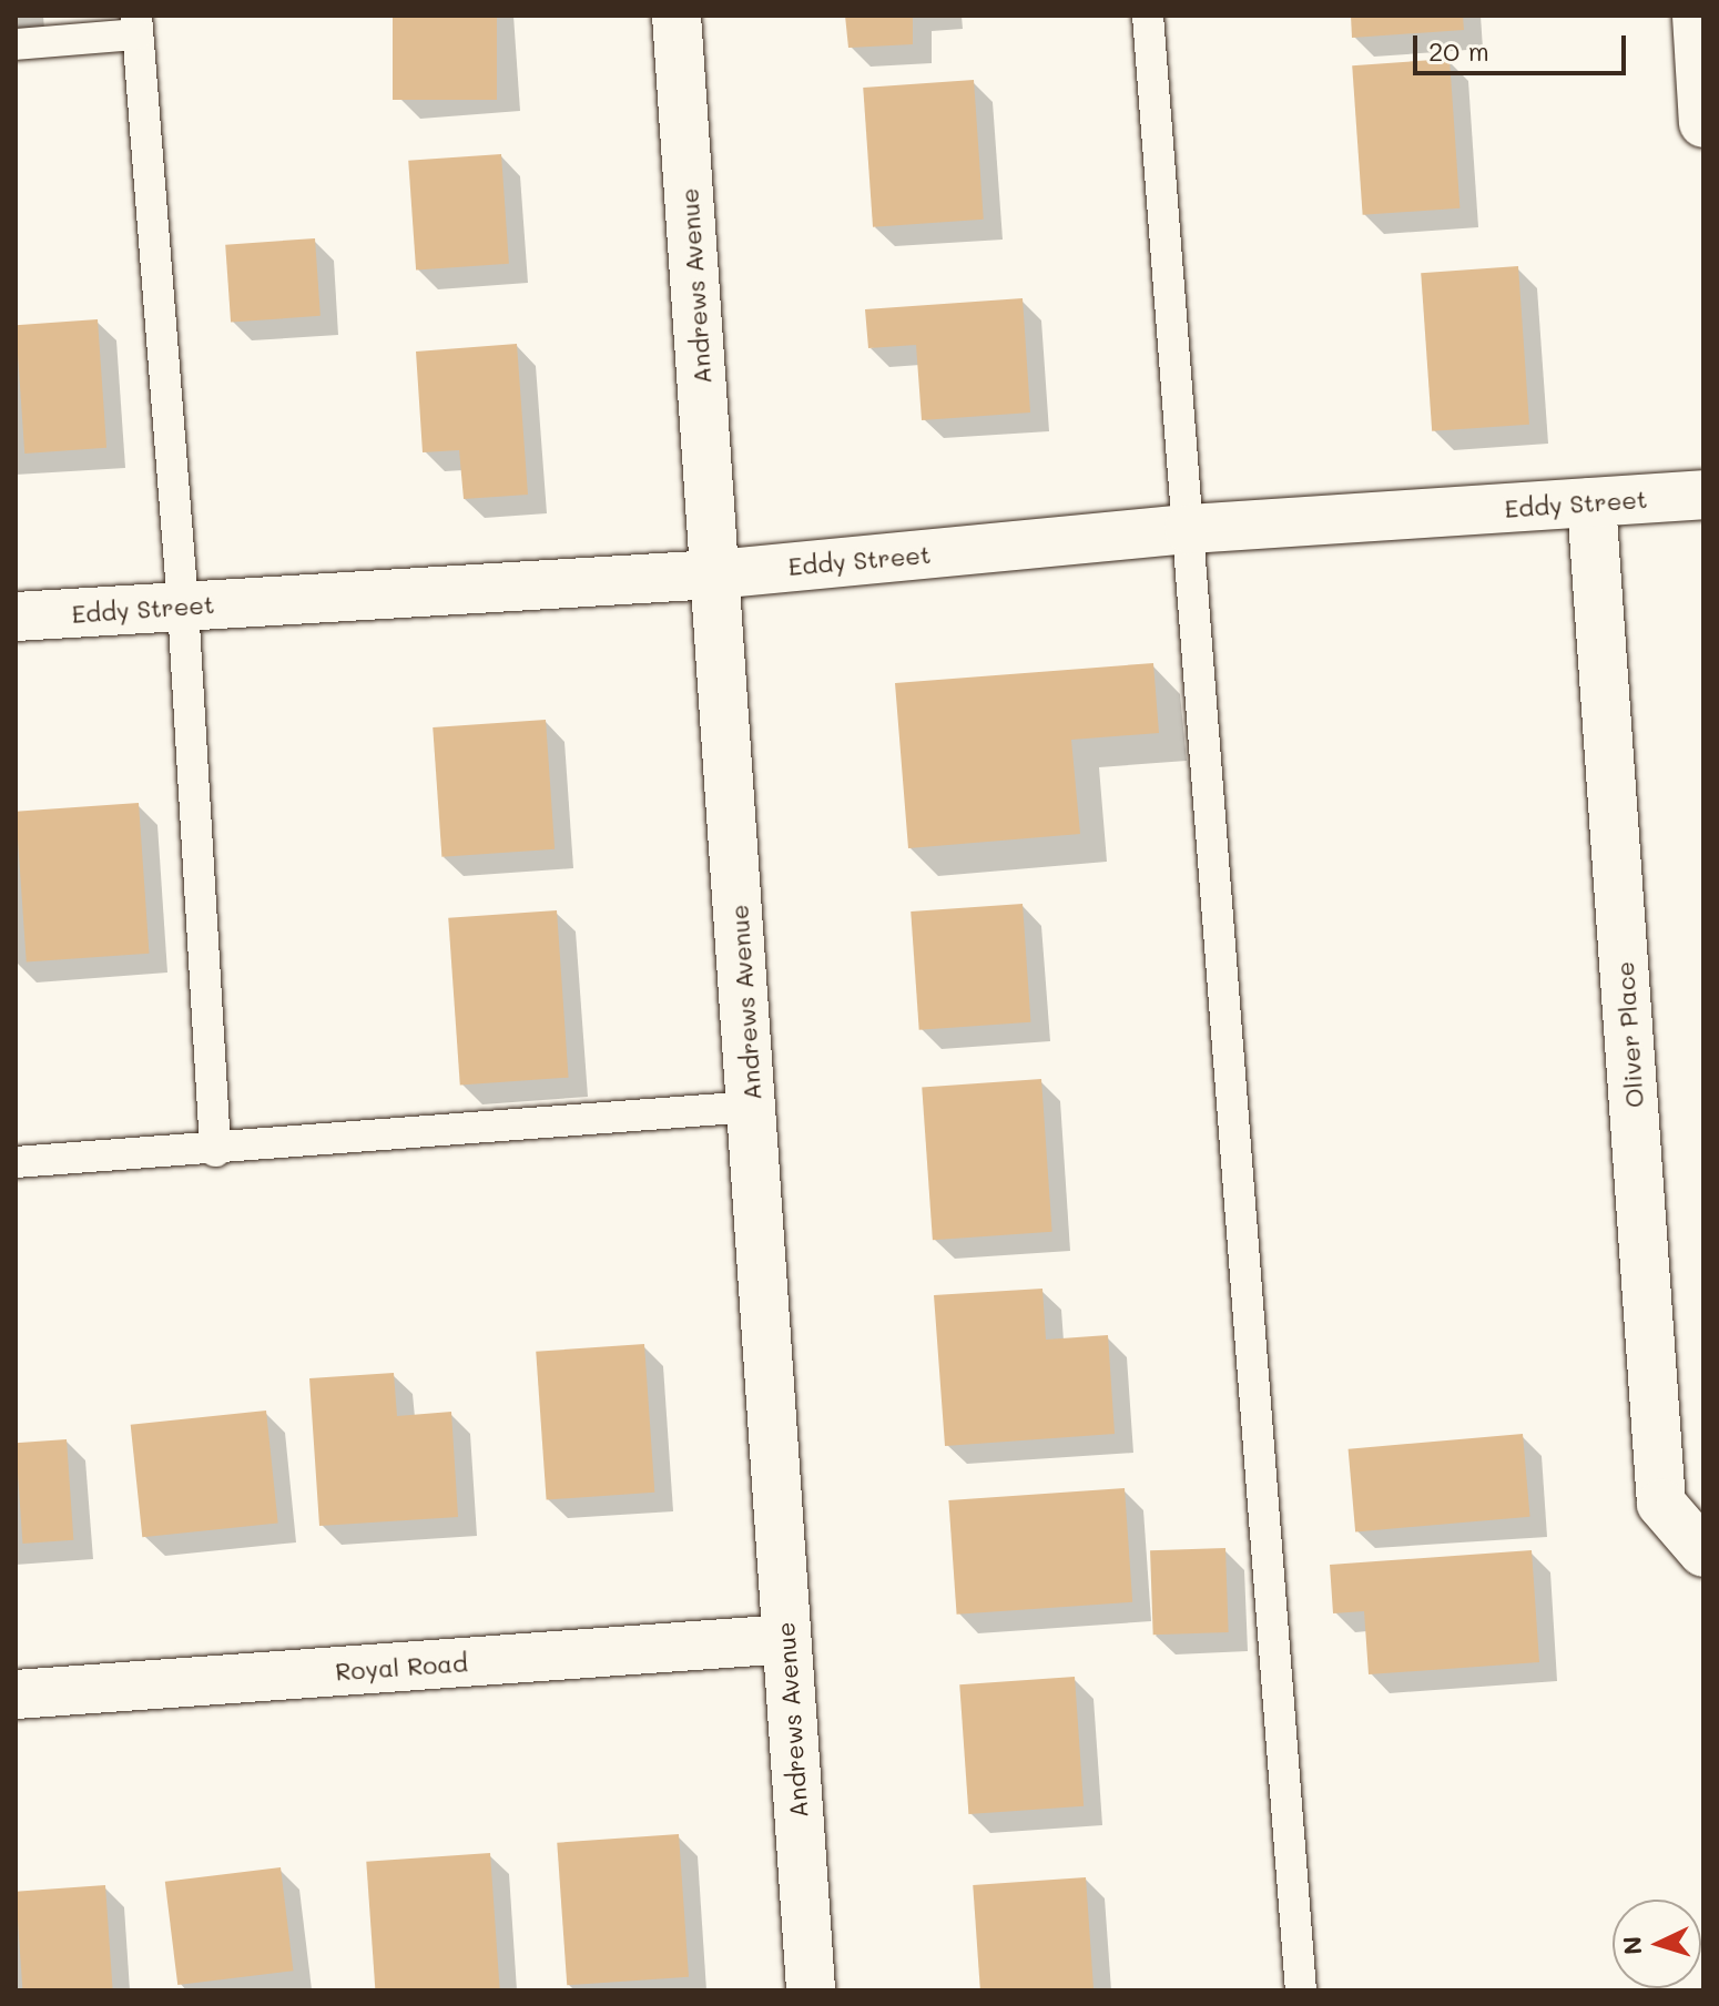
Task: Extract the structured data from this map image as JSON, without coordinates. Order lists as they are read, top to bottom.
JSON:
{
  "streets": {
    "street": [
      "Andrews Avenue",
      "Eddy Street",
      "Oliver Place",
      "Royal Road"
    ]
  },
  "crossings": [
    ["Andrews Avenue", "Eddy Street"],
    ["Andrews Avenue", "Royal Road"],
    ["Eddy Street", "Oliver Place"]
  ],
  "scale_bar": "20 m",
  "north": "left"
}
